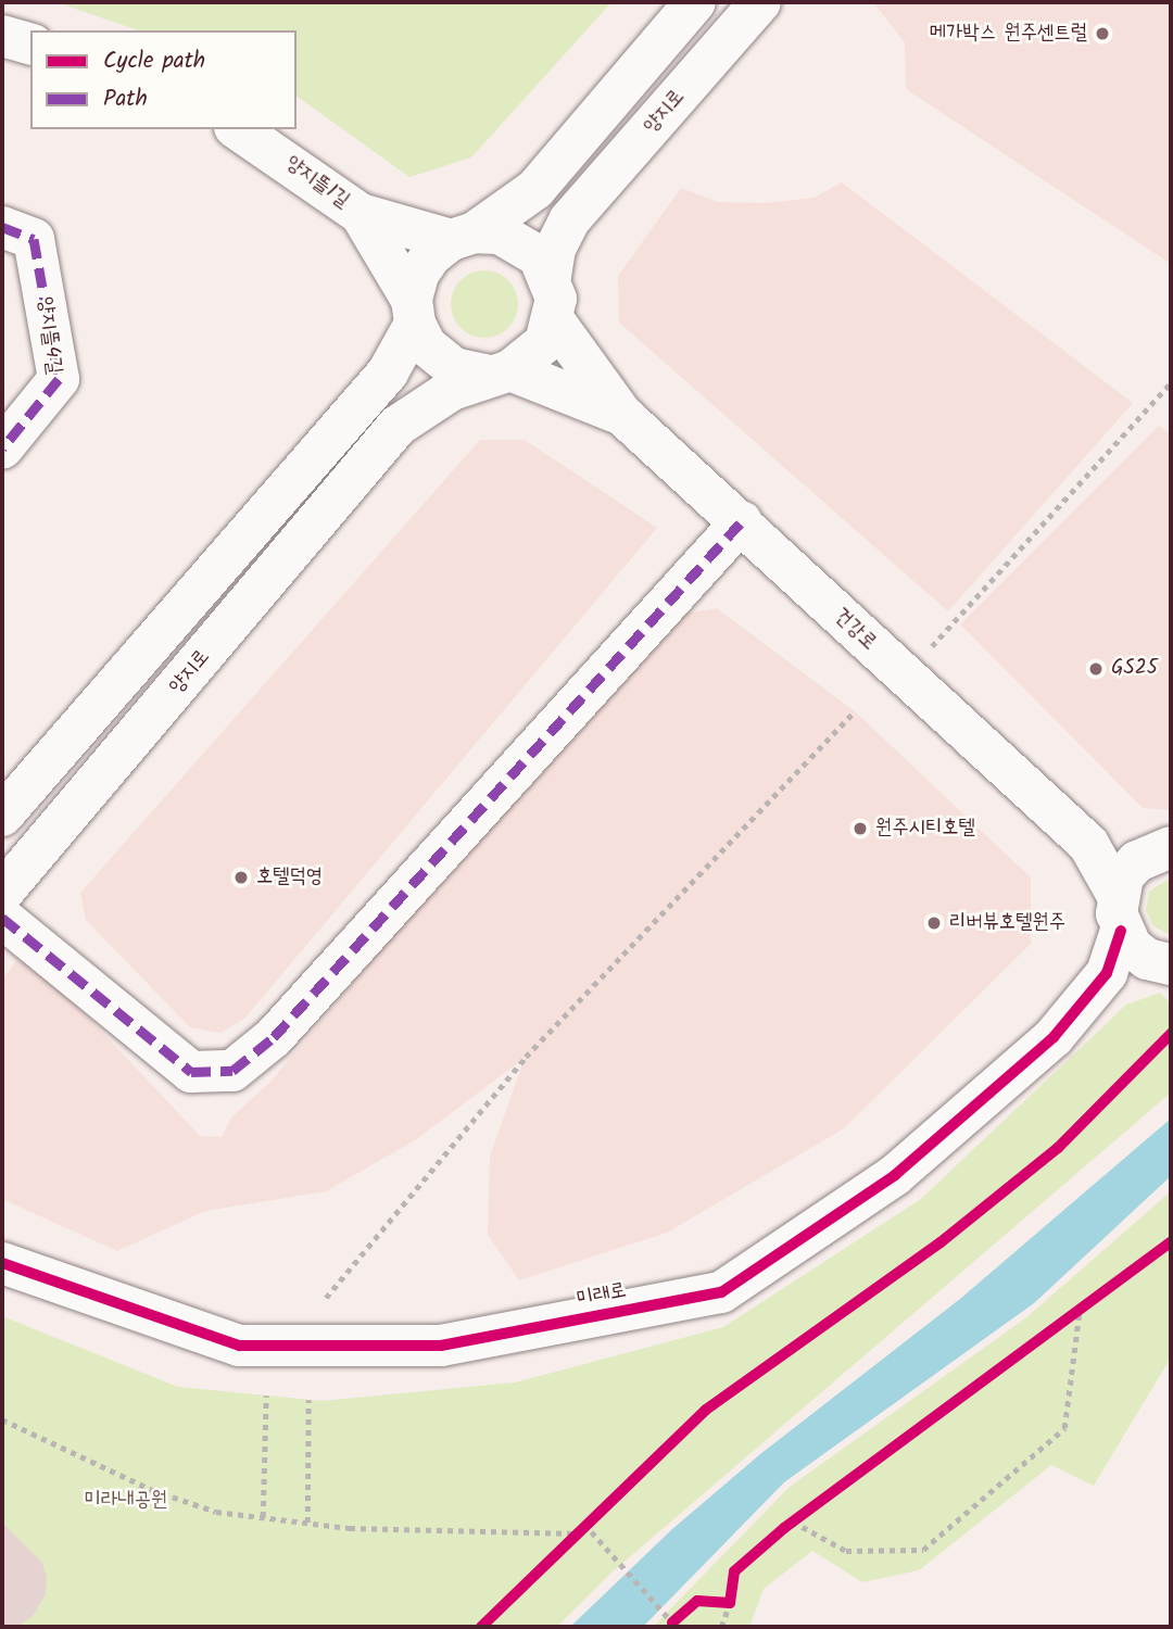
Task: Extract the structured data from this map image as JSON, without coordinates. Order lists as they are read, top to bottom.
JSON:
{
  "streets": {
    "street": [
      "양지로",
      "양지뜰1길",
      "양지뜰4길",
      "건강로",
      "미래로"
    ]
  },
  "crossings": [
    ["건강로", "미래로"]
  ],
  "parks": ["미라내공원"],
  "places": [
    "메가박스 원주센트럴",
    "GS25",
    "원주시티호텔",
    "호텔덕영",
    "리버뷰호텔원주"
  ],
  "legend": ["Cycle path", "Path"]
}
